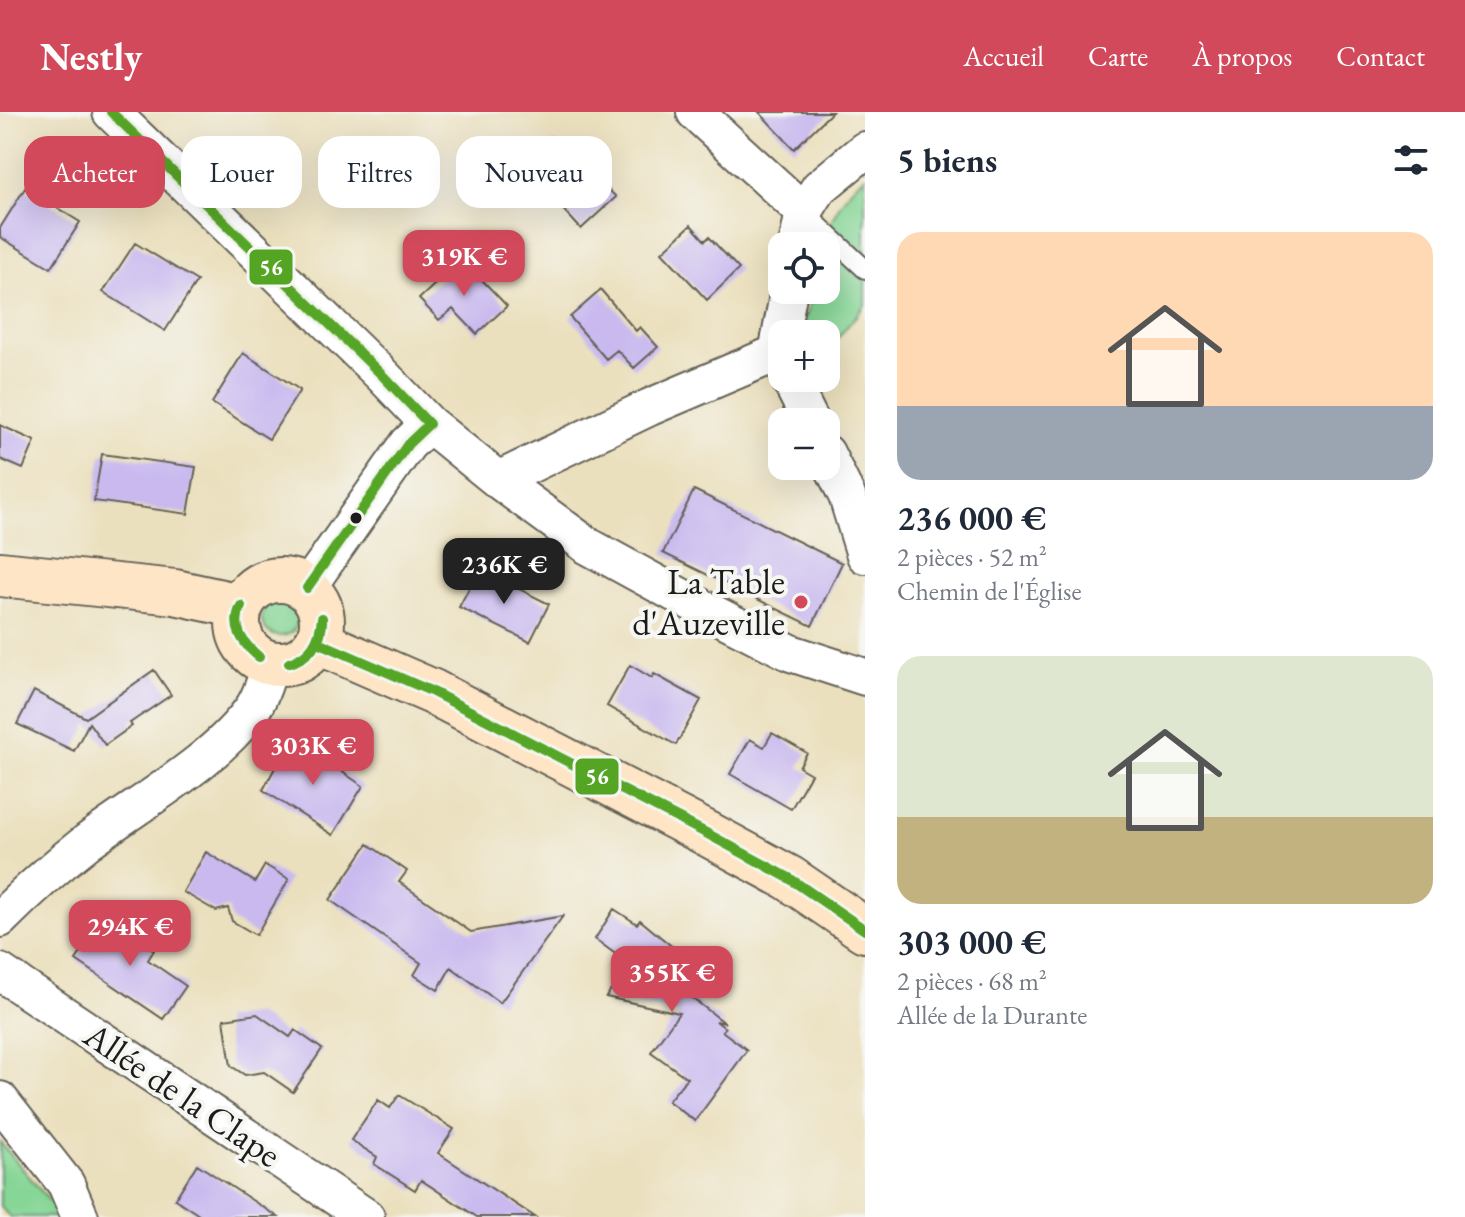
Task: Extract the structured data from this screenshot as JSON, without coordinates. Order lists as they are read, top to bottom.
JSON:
{
  "streets": {
    "street": ["Allée de la Clape"]
  },
  "places": ["La Table d'Auzeville"],
  "lines": ["transit line 56"],
  "page": {
    "header": "Nestly",
    "nav": [
      "Accueil",
      "Carte",
      "À propos",
      "Contact"
    ],
    "heading": "5 biens",
    "chip": [
      "Acheter",
      "Louer",
      "Filtres",
      "Nouveau"
    ],
    "list": [
      {
        "name": "236 000 €",
        "note": "2 pièces · 52 m² · Chemin de l'Église"
      },
      {
        "name": "303 000 €",
        "note": "2 pièces · 68 m² · Allée de la Durante"
      }
    ],
    "price": [
      "319K €",
      "236K €",
      "303K €",
      "294K €",
      "355K €"
    ],
    "map_buttons": ["+", "−"]
  }
}
